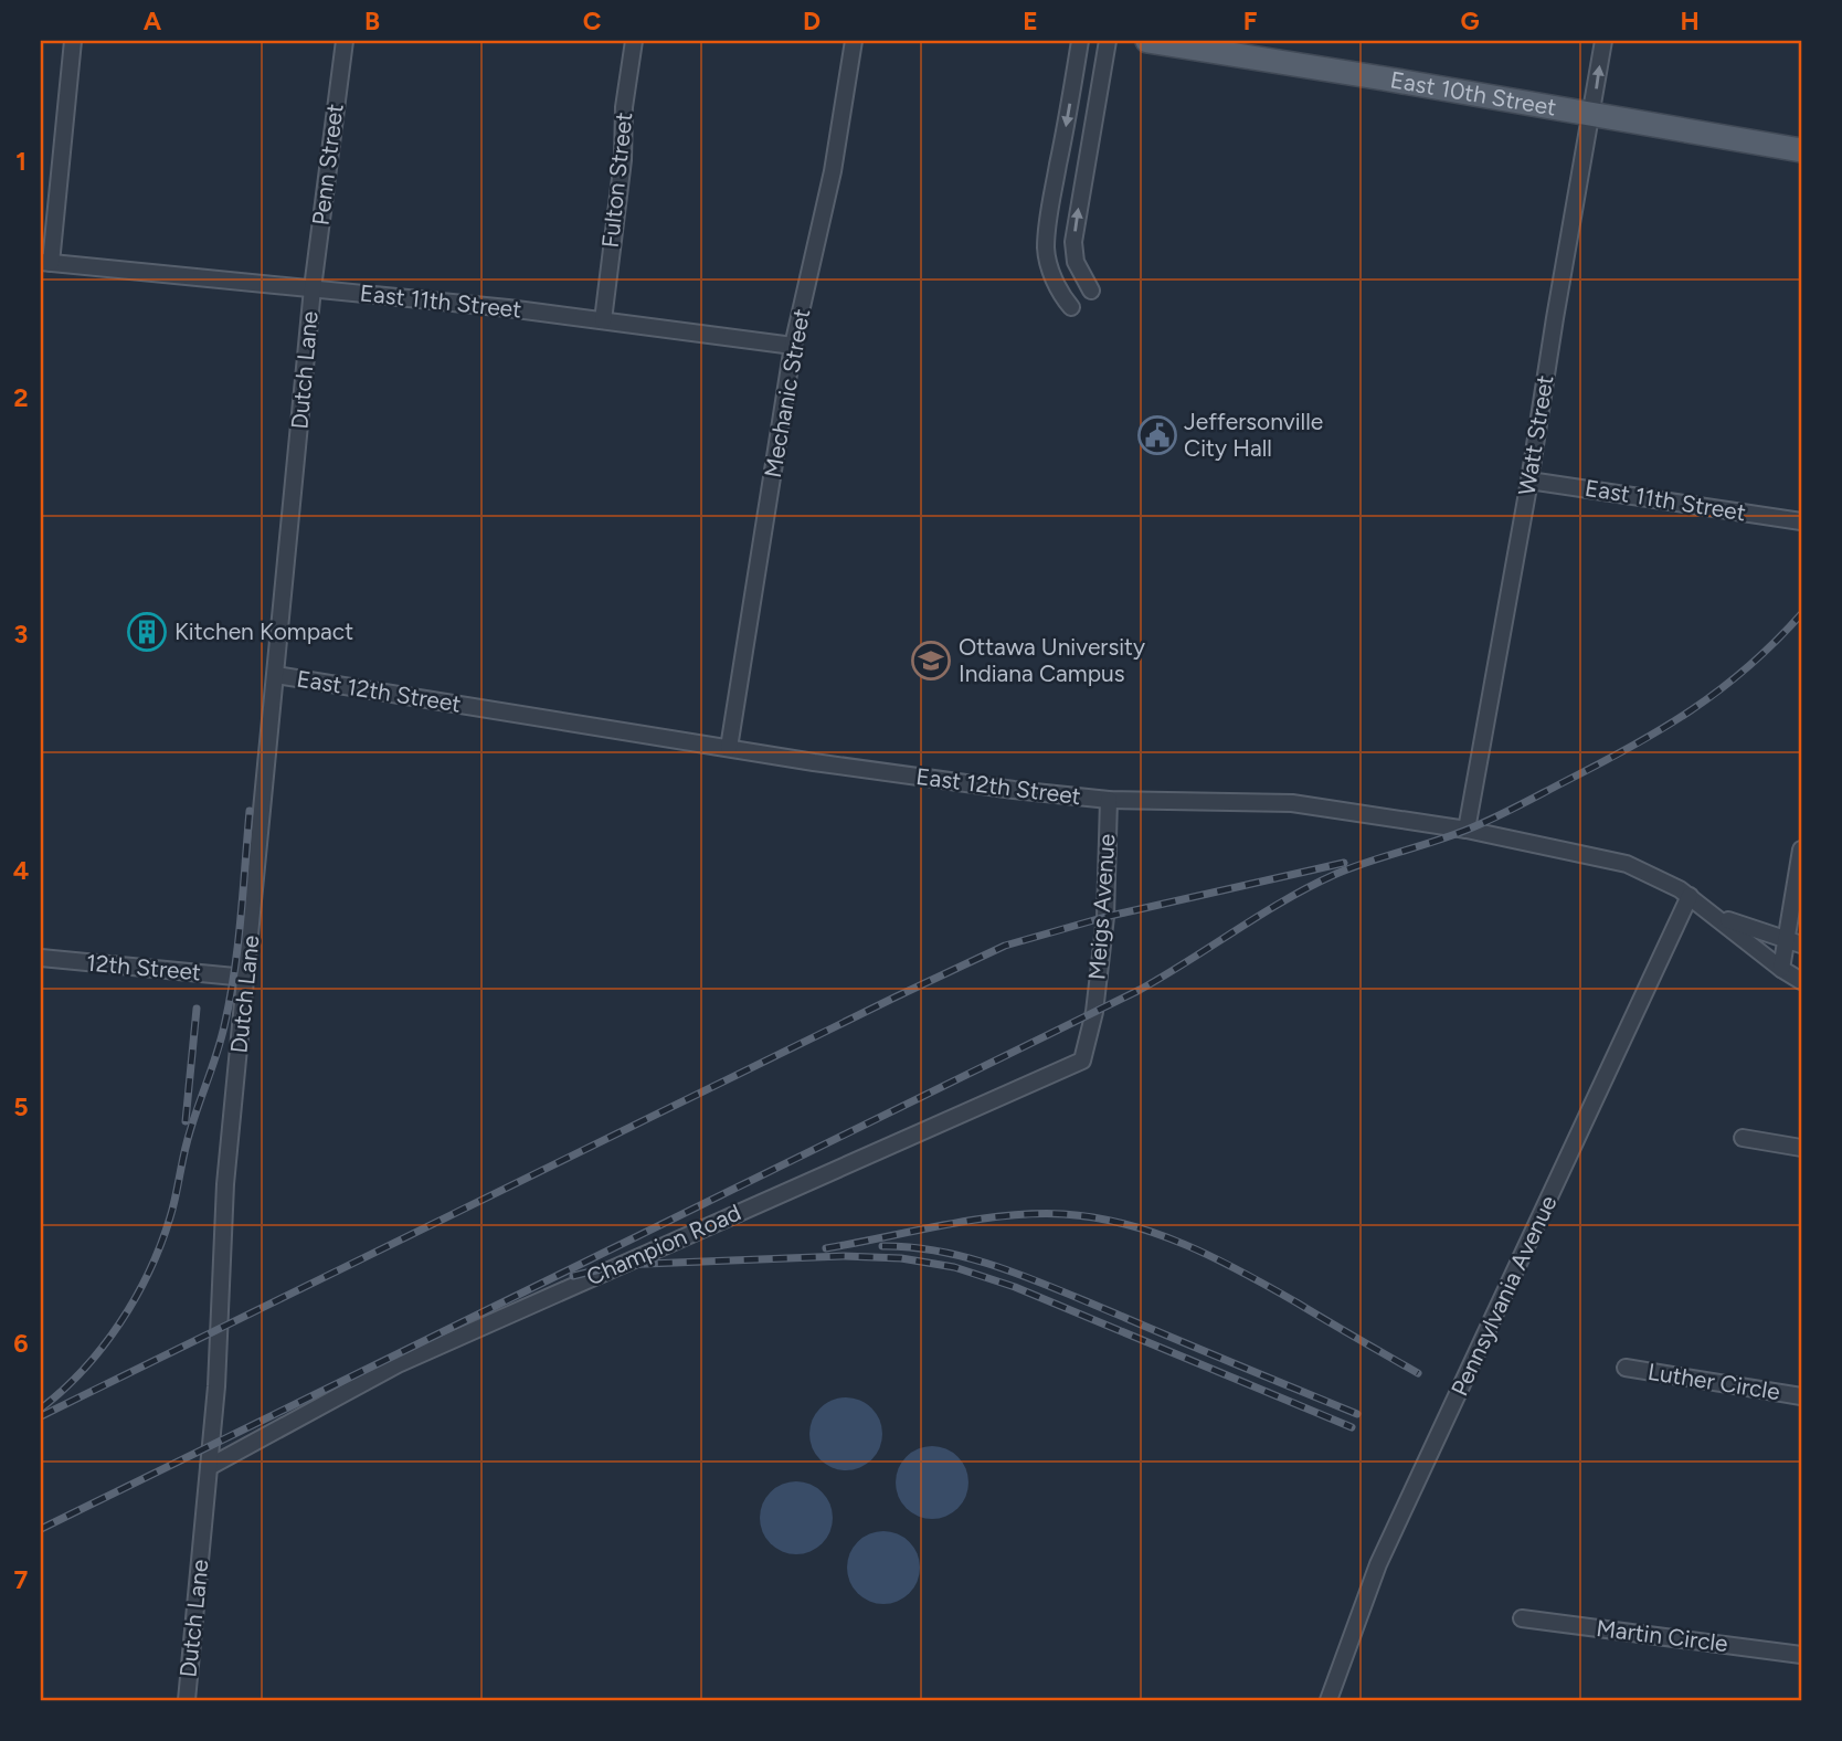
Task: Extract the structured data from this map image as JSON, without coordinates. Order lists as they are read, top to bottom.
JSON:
{
  "streets": {
    "main road": ["East 10th Street"],
    "street": [
      "Penn Street",
      "Fulton Street",
      "East 11th Street",
      "Dutch Lane",
      "Mechanic Street",
      "Watt Street",
      "East 12th Street",
      "Meigs Avenue",
      "12th Street",
      "Champion Road",
      "Pennsylvania Avenue",
      "Luther Circle",
      "Martin Circle"
    ]
  },
  "crossings": [
    ["East 10th Street", "Watt Street"],
    ["Penn Street", "East 11th Street"],
    ["Penn Street", "Dutch Lane"],
    ["Fulton Street", "East 11th Street"],
    ["East 11th Street", "Dutch Lane"],
    ["East 11th Street", "Mechanic Street"],
    ["East 11th Street", "Watt Street"],
    ["Dutch Lane", "East 12th Street"],
    ["Dutch Lane", "12th Street"],
    ["Dutch Lane", "Champion Road"],
    ["Mechanic Street", "East 12th Street"],
    ["Watt Street", "East 12th Street"],
    ["East 12th Street", "Meigs Avenue"],
    ["East 12th Street", "Pennsylvania Avenue"],
    ["Meigs Avenue", "Champion Road"]
  ],
  "places": {
    "public building": ["Jeffersonville City Hall"],
    "building": ["Kitchen Kompact"],
    "school or university": ["Ottawa University Indiana Campus"]
  },
  "grid": {
    "columns": [
      "A",
      "B",
      "C",
      "D",
      "E",
      "F",
      "G",
      "H"
    ],
    "rows": [
      "1",
      "2",
      "3",
      "4",
      "5",
      "6",
      "7"
    ]
  }
}
